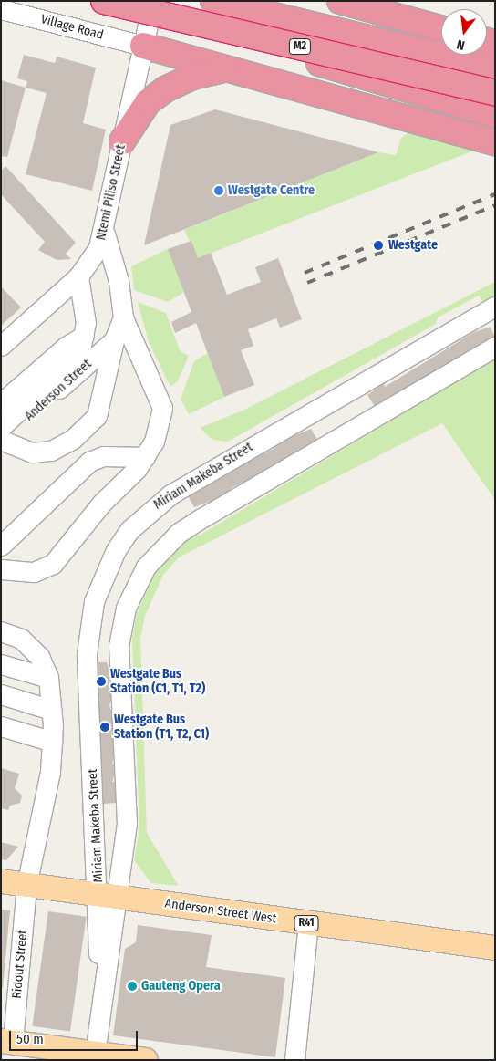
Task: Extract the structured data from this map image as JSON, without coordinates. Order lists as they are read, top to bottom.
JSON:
{
  "streets": {
    "highway": ["M2"],
    "main road": ["Anderson Street West", "R41"],
    "street": [
      "Village Road",
      "Ntemi Piliso Street",
      "Anderson Street",
      "Miriam Makeba Street",
      "Ridout Street"
    ]
  },
  "crossings": [
    ["Village Road", "Ntemi Piliso Street"],
    ["Ntemi Piliso Street", "Anderson Street"],
    ["Miriam Makeba Street", "Anderson Street West"],
    ["Anderson Street West", "Ridout Street"]
  ],
  "places": [
    "Westgate Centre",
    "Westgate",
    "Westgate Bus Station (C1, T1, T2)",
    "Westgate Bus Station (T1, T2, C1)",
    "Gauteng Opera"
  ],
  "scale_bar": "50 m",
  "north": "bottom"
}
